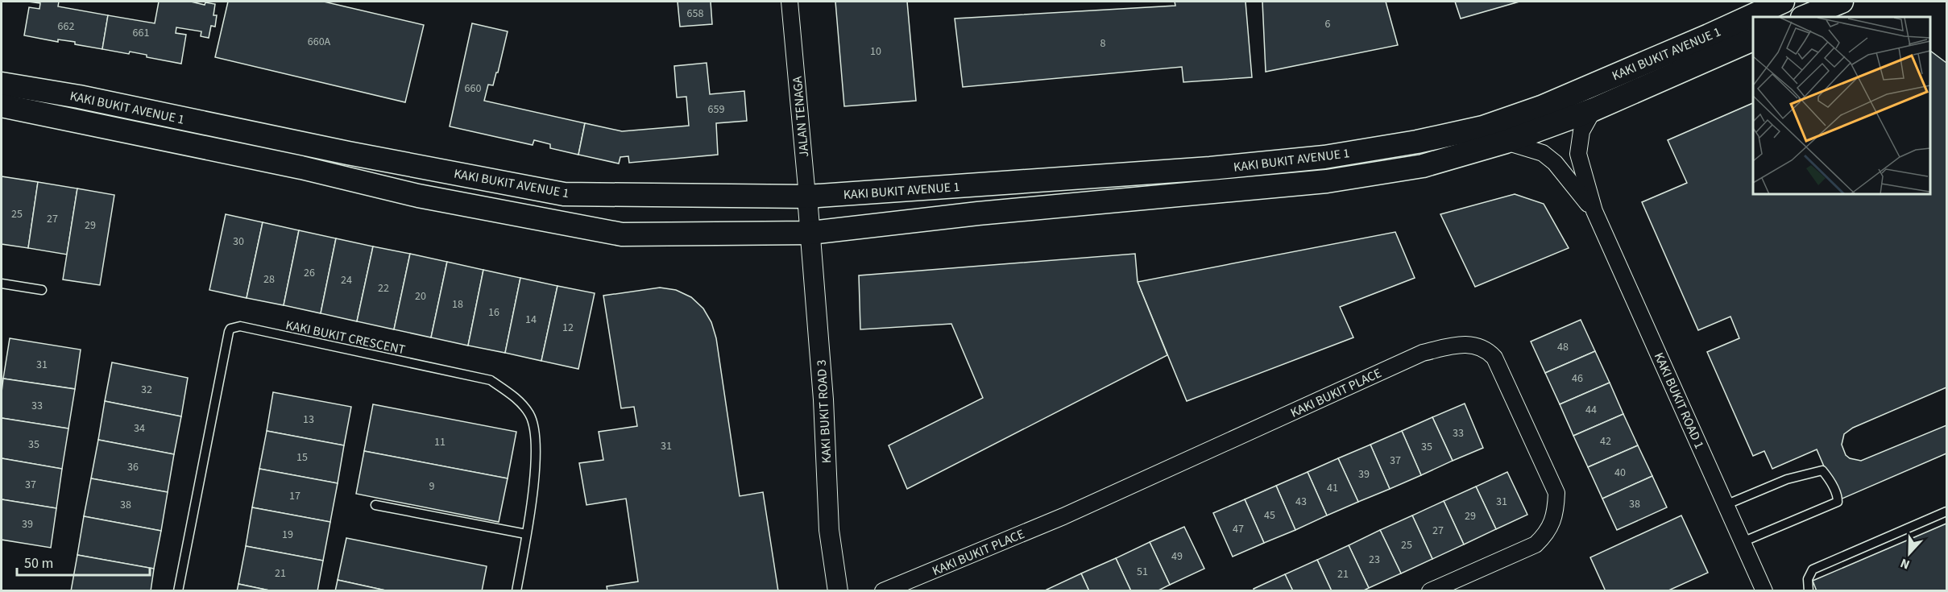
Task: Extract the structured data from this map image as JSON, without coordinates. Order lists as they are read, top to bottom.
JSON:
{
  "streets": {
    "main road": ["KAKI BUKIT AVENUE 1"],
    "street": [
      "JALAN TENAGA",
      "KAKI BUKIT PLACE",
      "KAKI BUKIT ROAD 1",
      "KAKI BUKIT ROAD 3"
    ],
    "lane": ["KAKI BUKIT CRESCENT"]
  },
  "crossings": [
    ["KAKI BUKIT AVENUE 1", "JALAN TENAGA"],
    ["KAKI BUKIT AVENUE 1", "KAKI BUKIT ROAD 1"],
    ["KAKI BUKIT AVENUE 1", "KAKI BUKIT ROAD 3"],
    ["JALAN TENAGA", "KAKI BUKIT ROAD 3"]
  ],
  "house_numbers": [
    "658",
    "6",
    "662",
    "661",
    "660A",
    "8",
    "10",
    "660",
    "659",
    "25",
    "27",
    "29",
    "30",
    "26",
    "28",
    "24",
    "22",
    "20",
    "18",
    "16",
    "14",
    "12",
    "48",
    "31",
    "46",
    "32",
    "33",
    "44",
    "13",
    "34",
    "33",
    "42",
    "11",
    "35",
    "31",
    "35",
    "15",
    "37",
    "36",
    "40",
    "39",
    "37",
    "9",
    "41",
    "17",
    "43",
    "31",
    "38",
    "38",
    "45",
    "29",
    "39",
    "47",
    "27",
    "19",
    "25",
    "49",
    "23",
    "51",
    "21",
    "21"
  ],
  "scale_bar": "50 m",
  "north": "bottom"
}
